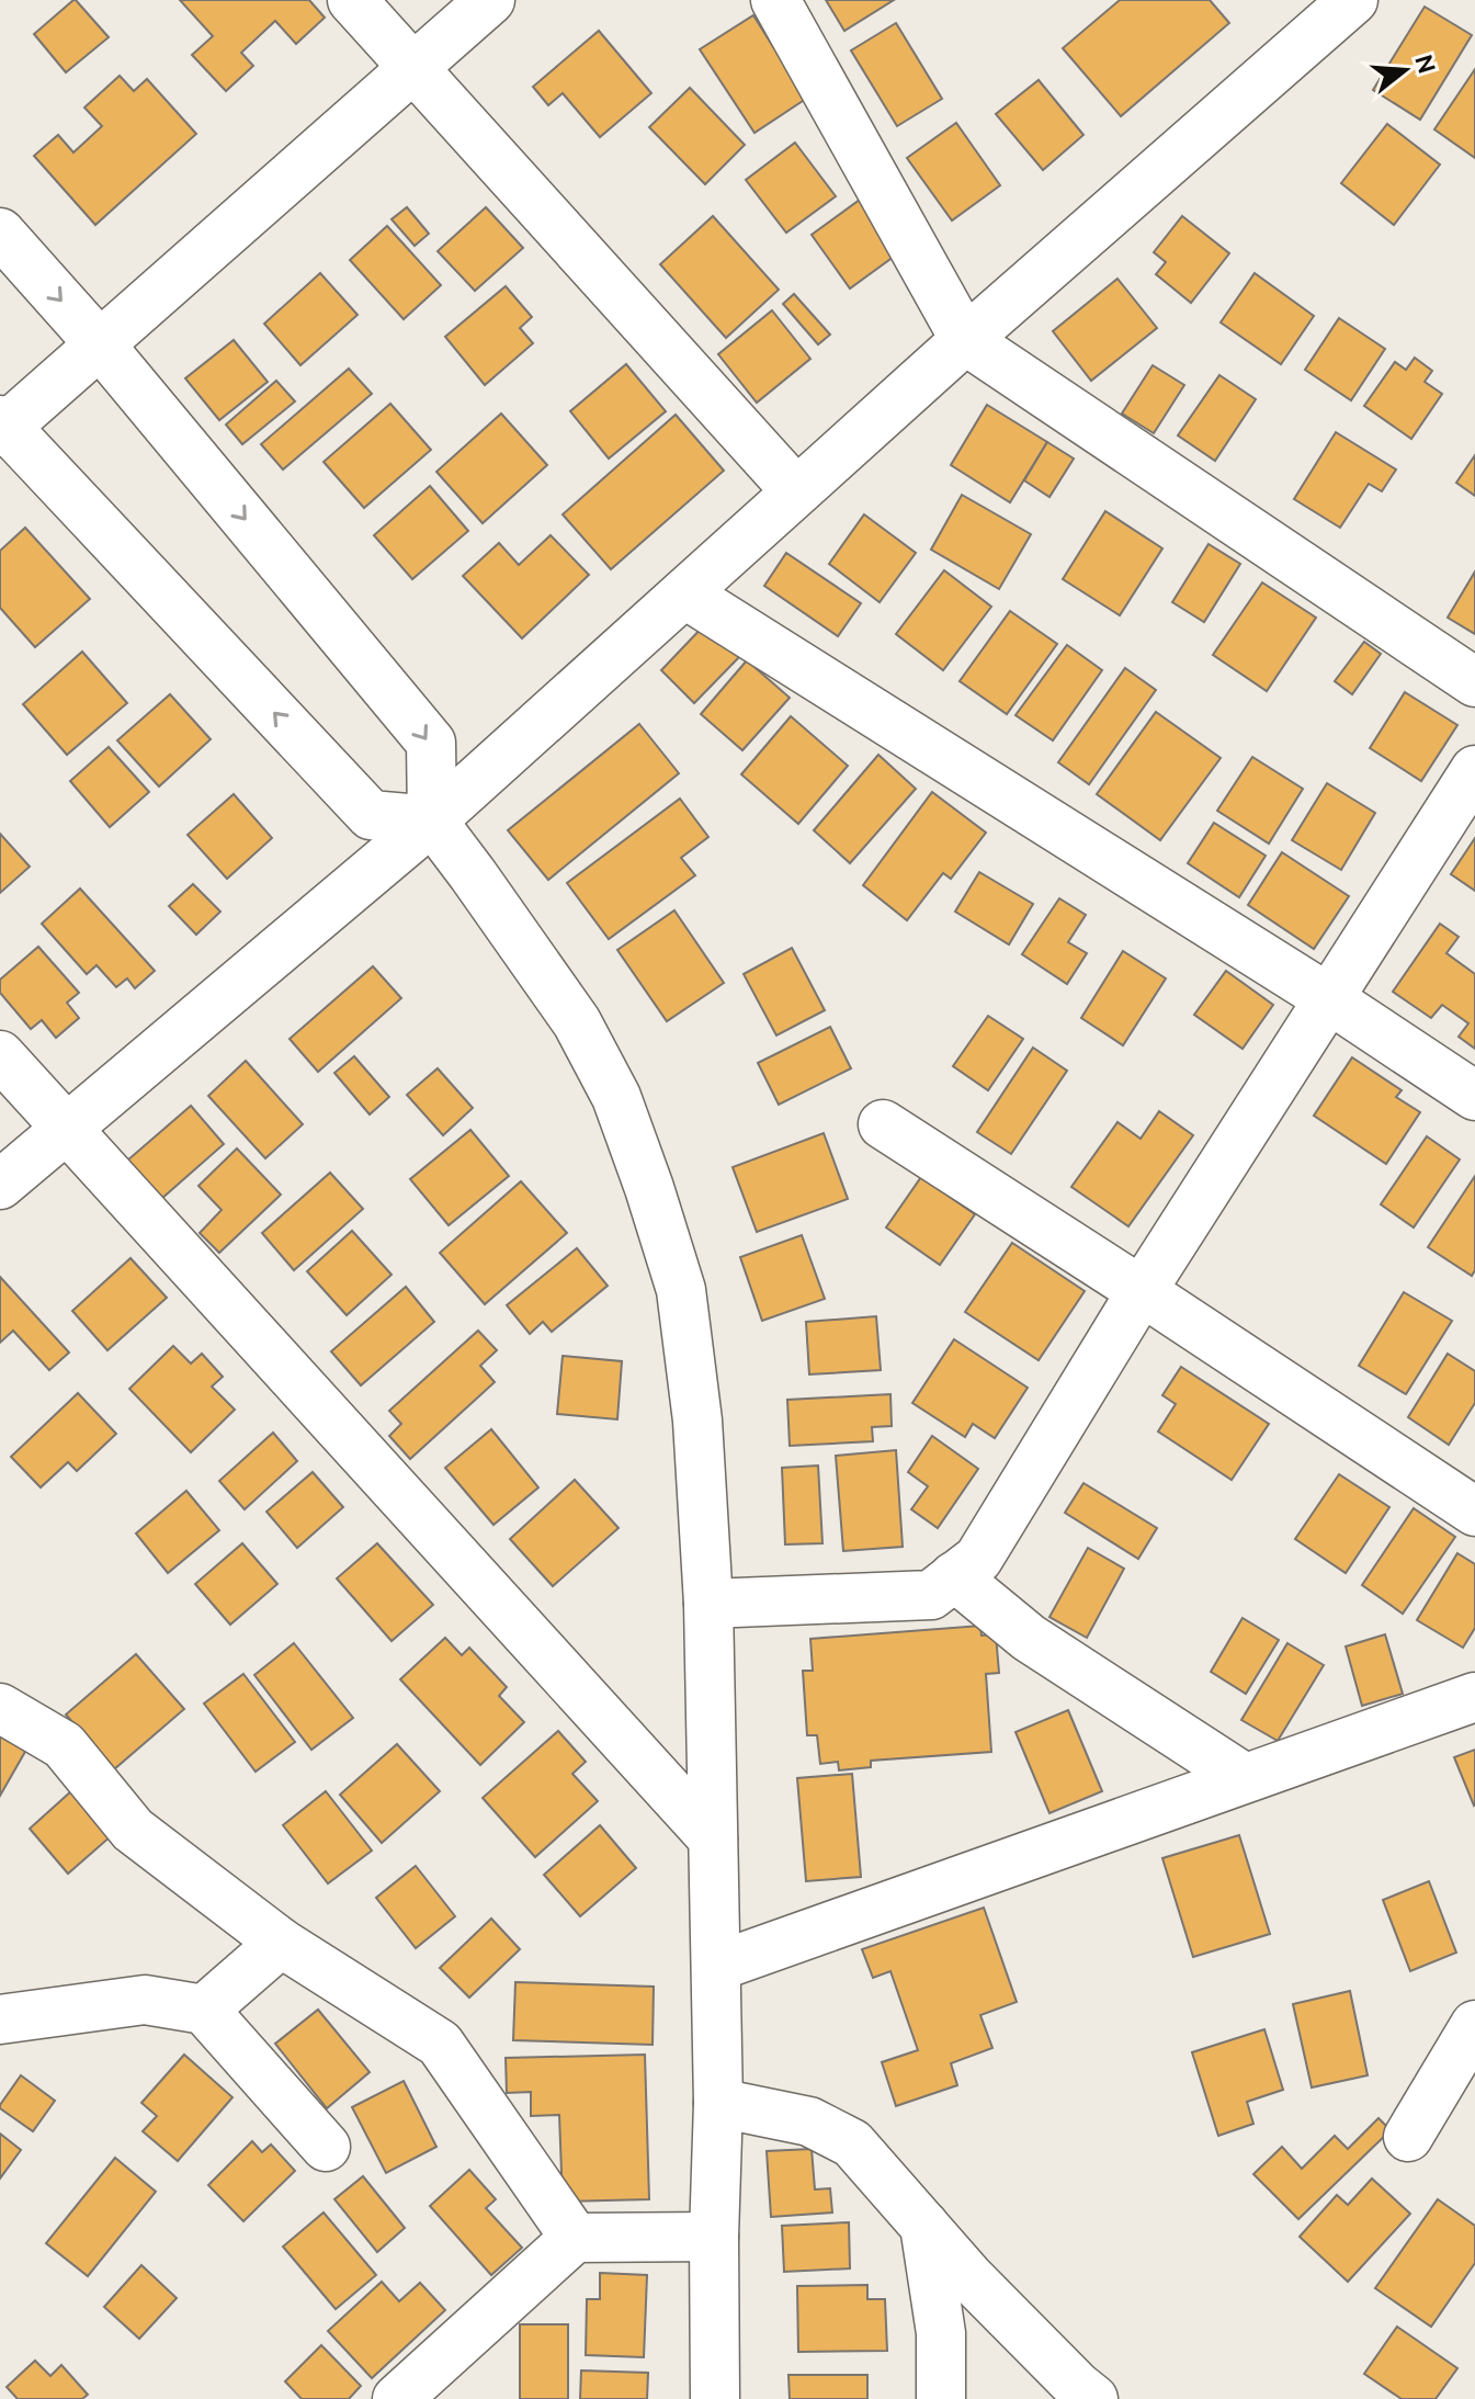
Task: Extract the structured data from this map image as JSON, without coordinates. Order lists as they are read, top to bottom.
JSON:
{
  "north": "right"
}
